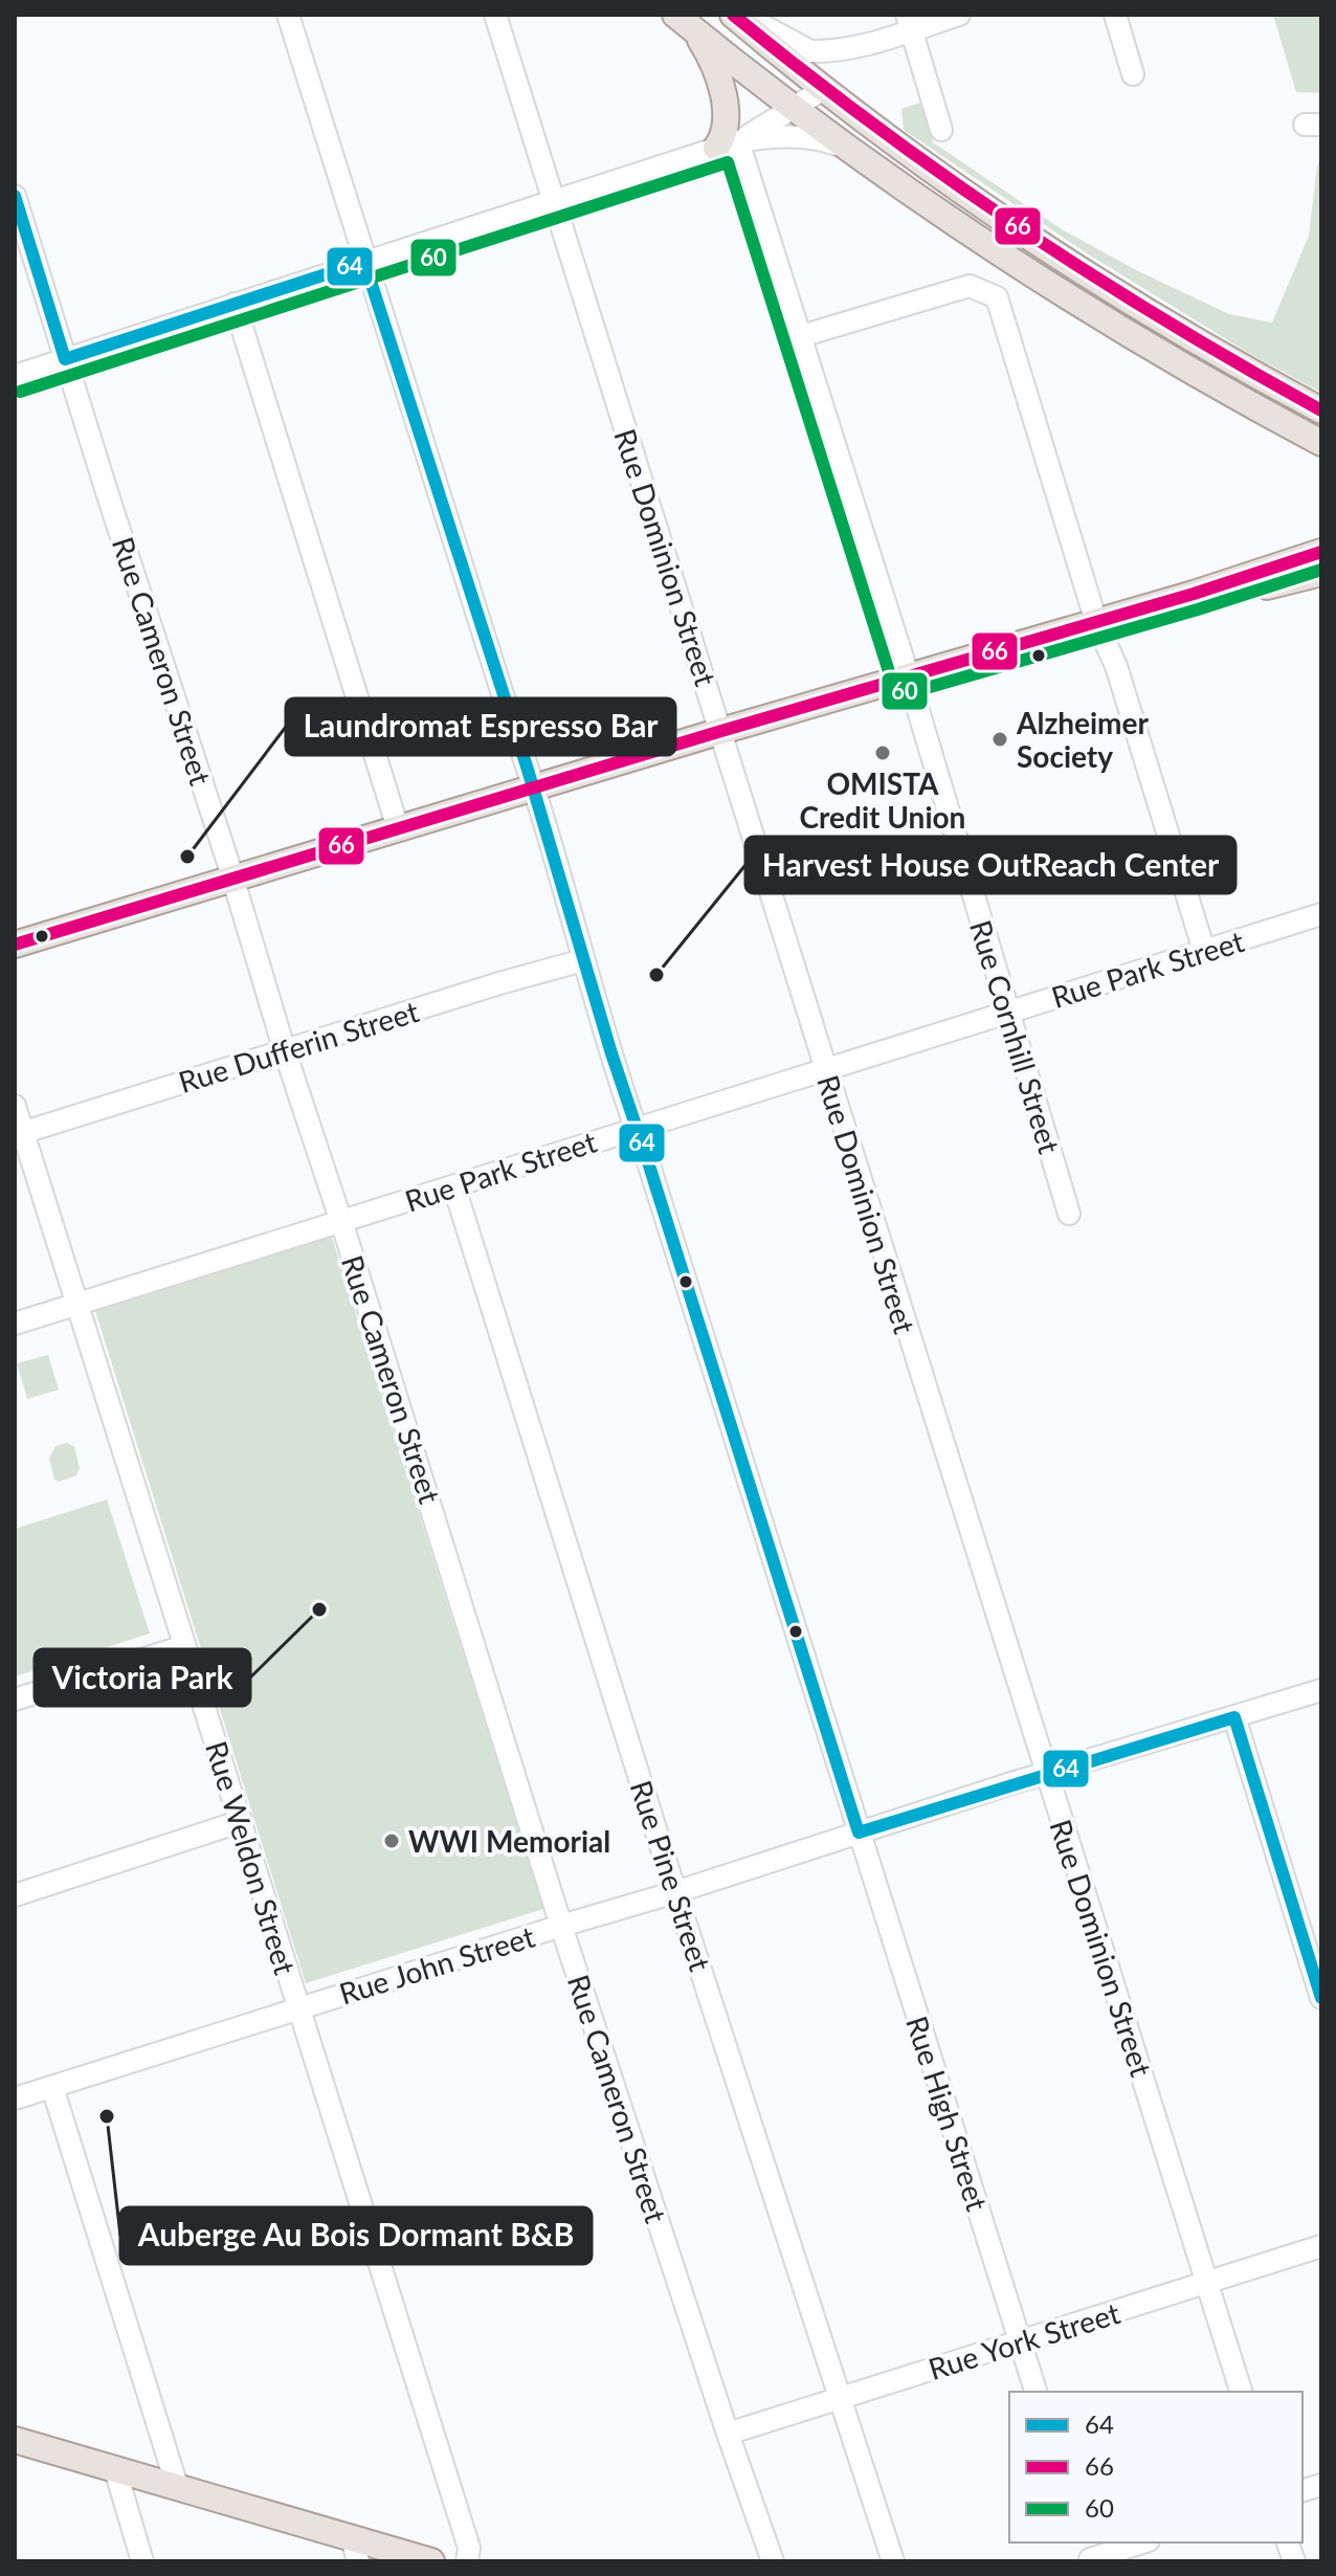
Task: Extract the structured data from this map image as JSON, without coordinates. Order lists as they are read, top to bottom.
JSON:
{
  "streets": {
    "street": [
      "Rue Dominion Street",
      "Rue Cameron Street",
      "Rue Park Street",
      "Rue Cornhill Street",
      "Rue Dufferin Street",
      "Rue Weldon Street",
      "Rue Pine Street",
      "Rue John Street",
      "Rue High Street",
      "Rue York Street"
    ]
  },
  "crossings": [
    ["Rue Dominion Street", "Rue Park Street"],
    ["Rue Dominion Street", "Rue John Street"],
    ["Rue Dominion Street", "Rue York Street"],
    ["Rue Cameron Street", "Rue Park Street"],
    ["Rue Cameron Street", "Rue Dufferin Street"],
    ["Rue Cameron Street", "Rue John Street"],
    ["Rue Cameron Street", "Rue York Street"],
    ["Rue Park Street", "Rue Cornhill Street"],
    ["Rue Park Street", "Rue Weldon Street"],
    ["Rue Park Street", "Rue Pine Street"],
    ["Rue Park Street", "Rue High Street"],
    ["Rue Dufferin Street", "Rue Weldon Street"],
    ["Rue Dufferin Street", "Rue High Street"],
    ["Rue Weldon Street", "Rue John Street"],
    ["Rue Pine Street", "Rue John Street"],
    ["Rue Pine Street", "Rue York Street"],
    ["Rue John Street", "Rue High Street"],
    ["Rue High Street", "Rue York Street"]
  ],
  "places": [
    "Alzheimer Society",
    "OMISTA Credit Union",
    "Laundromat Espresso Bar",
    "Harvest House OutReach Center",
    "Victoria Park",
    "WWI Memorial",
    "Auberge Au Bois Dormant B&B"
  ],
  "lines": ["transit line 66", "transit line 60", "transit line 64"],
  "legend": ["64", "66", "60"]
}
